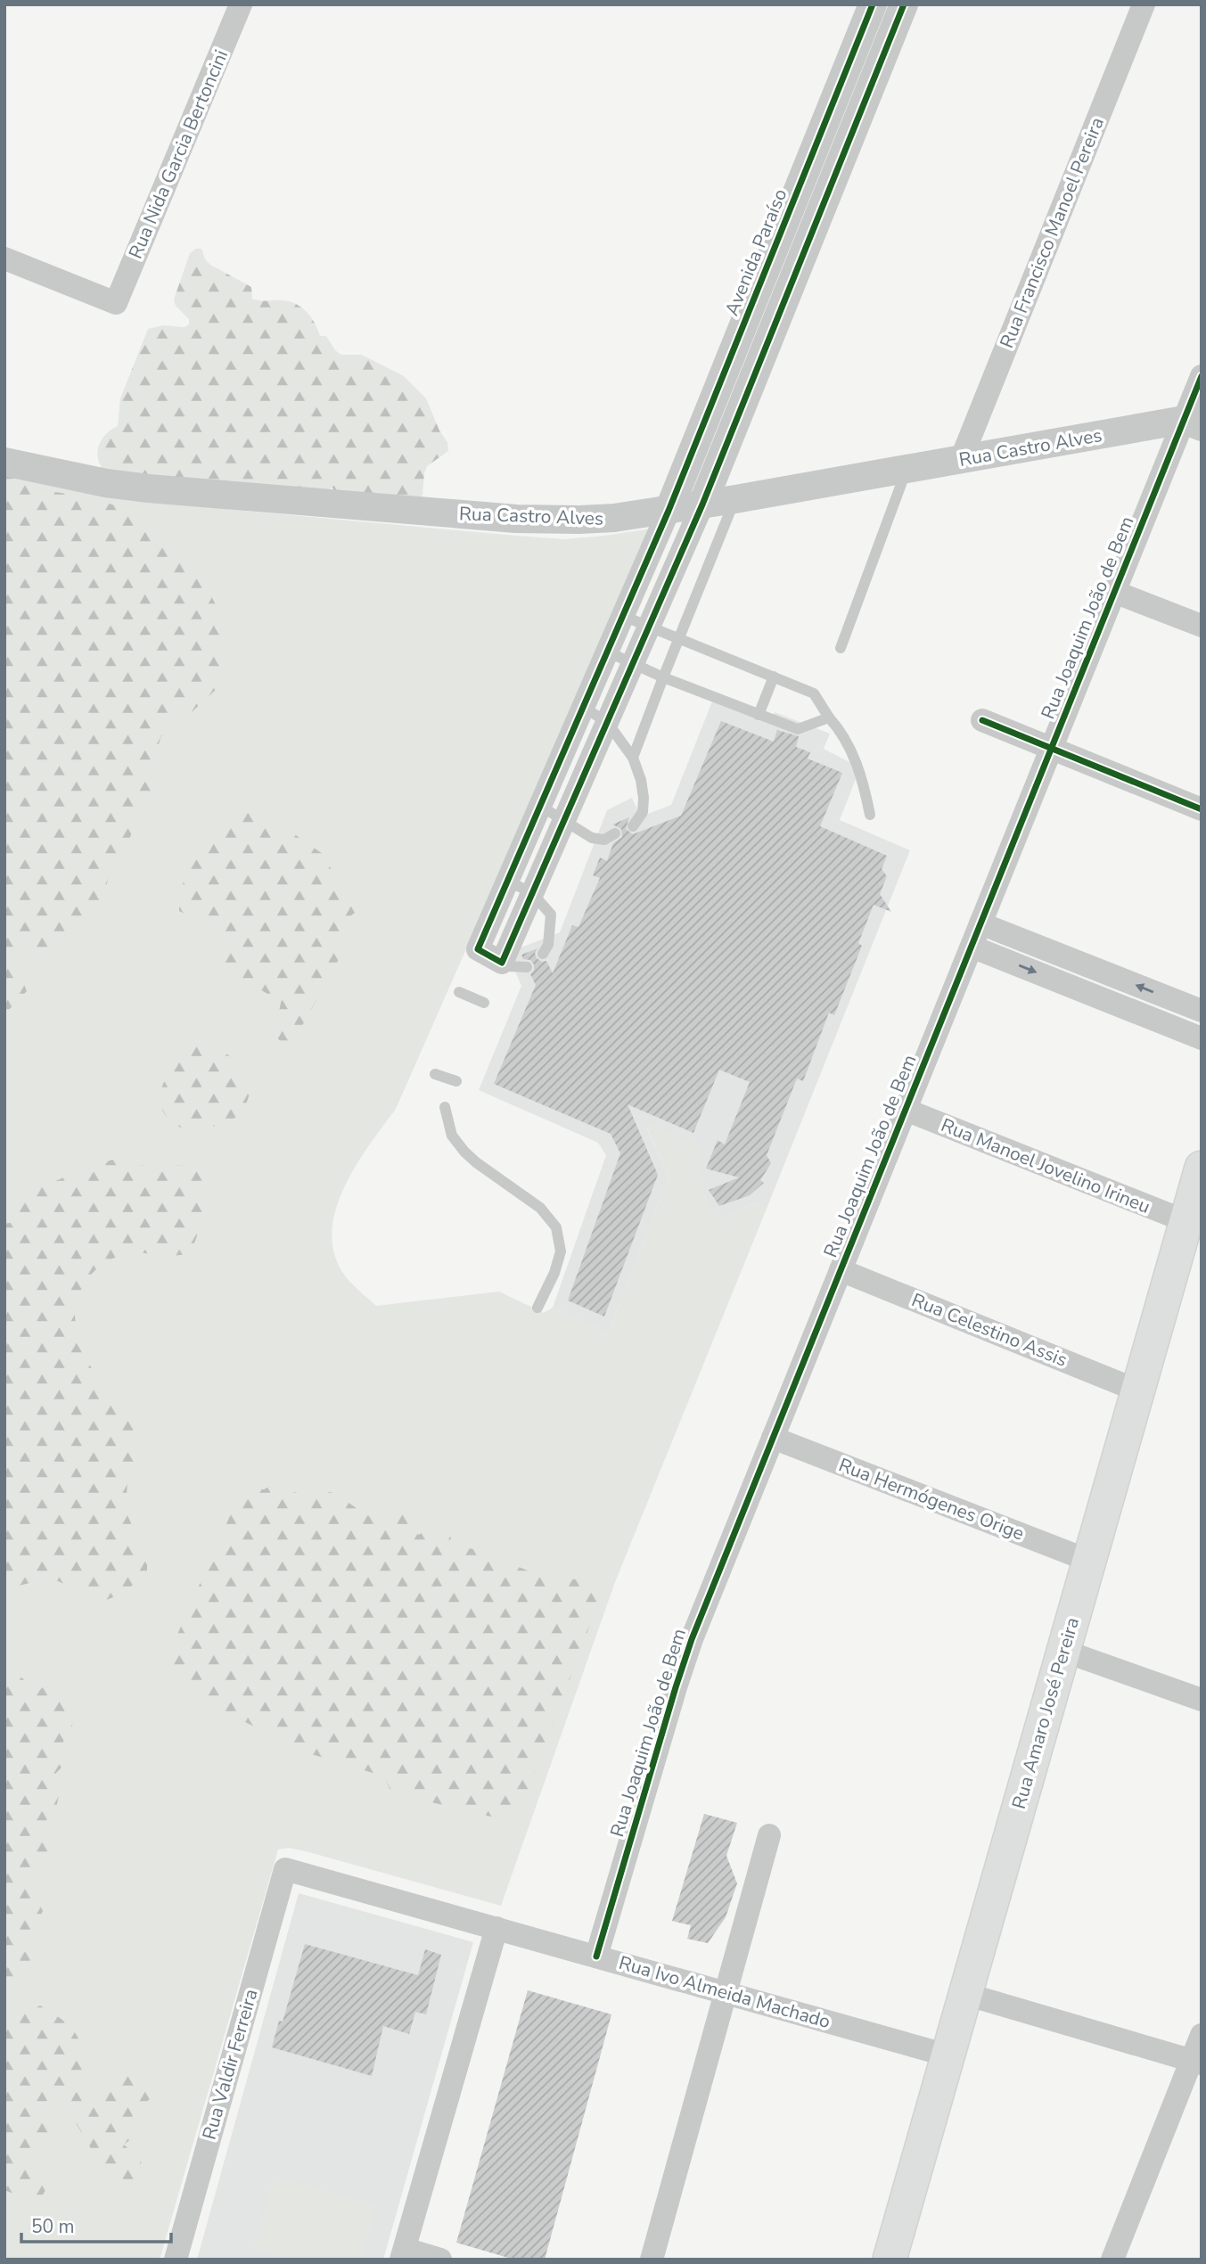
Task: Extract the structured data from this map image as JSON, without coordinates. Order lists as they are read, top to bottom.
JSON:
{
  "streets": {
    "main road": ["Rua Amaro José Pereira"],
    "street": [
      "Rua Nida Garcia Bertoncini",
      "Rua Francisco Manoel Pereira",
      "Avenida Paraíso",
      "Rua Castro Alves",
      "Rua Joaquim João de Bem",
      "Rua Manoel Jovelino Irineu",
      "Rua Celestino Assis",
      "Rua Hermógenes Orige",
      "Rua Ivo Almeida Machado",
      "Rua Valdir Ferreira"
    ]
  },
  "crossings": [
    ["Rua Francisco Manoel Pereira", "Rua Castro Alves"],
    ["Avenida Paraíso", "Rua Castro Alves"],
    ["Rua Castro Alves", "Rua Joaquim João de Bem"],
    ["Rua Joaquim João de Bem", "Rua Manoel Jovelino Irineu"],
    ["Rua Joaquim João de Bem", "Rua Celestino Assis"],
    ["Rua Joaquim João de Bem", "Rua Hermógenes Orige"],
    ["Rua Joaquim João de Bem", "Rua Ivo Almeida Machado"],
    ["Rua Manoel Jovelino Irineu", "Rua Amaro José Pereira"],
    ["Rua Celestino Assis", "Rua Amaro José Pereira"],
    ["Rua Hermógenes Orige", "Rua Amaro José Pereira"],
    ["Rua Amaro José Pereira", "Rua Ivo Almeida Machado"],
    ["Rua Ivo Almeida Machado", "Rua Valdir Ferreira"]
  ],
  "scale_bar": "50 m"
}
